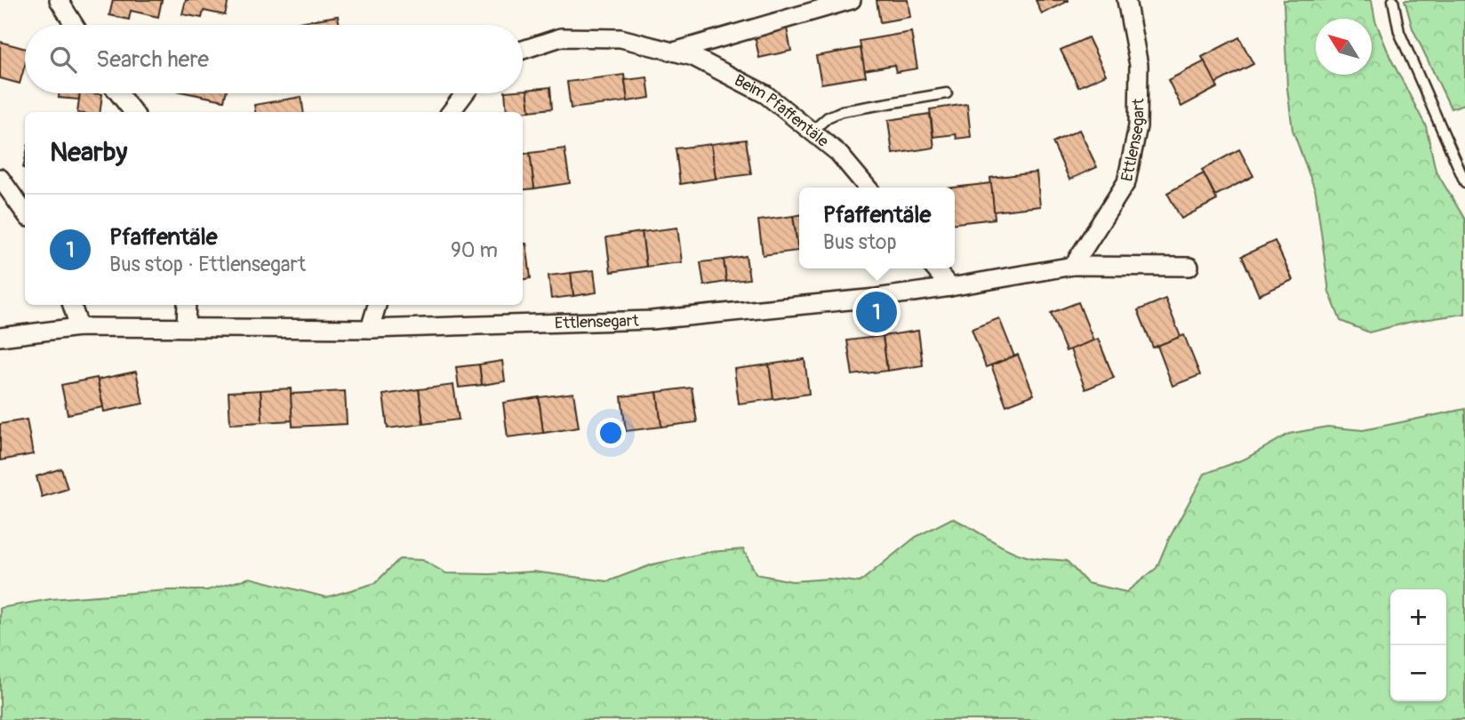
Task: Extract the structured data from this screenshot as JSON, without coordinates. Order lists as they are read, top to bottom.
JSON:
{
  "streets": {
    "street": ["Beim Pfaffentäle", "Ettlensegart"]
  },
  "north": "top left",
  "page": {
    "search": "Search here",
    "heading": "Nearby",
    "popup": ["Pfaffentäle", "Bus stop"],
    "list": [
      {
        "mark": "1",
        "name": "Pfaffentäle",
        "note": "Bus stop · Ettlensegart",
        "value": "90 m"
      }
    ],
    "pins": "1",
    "map_buttons": ["+", "−"]
  }
}
